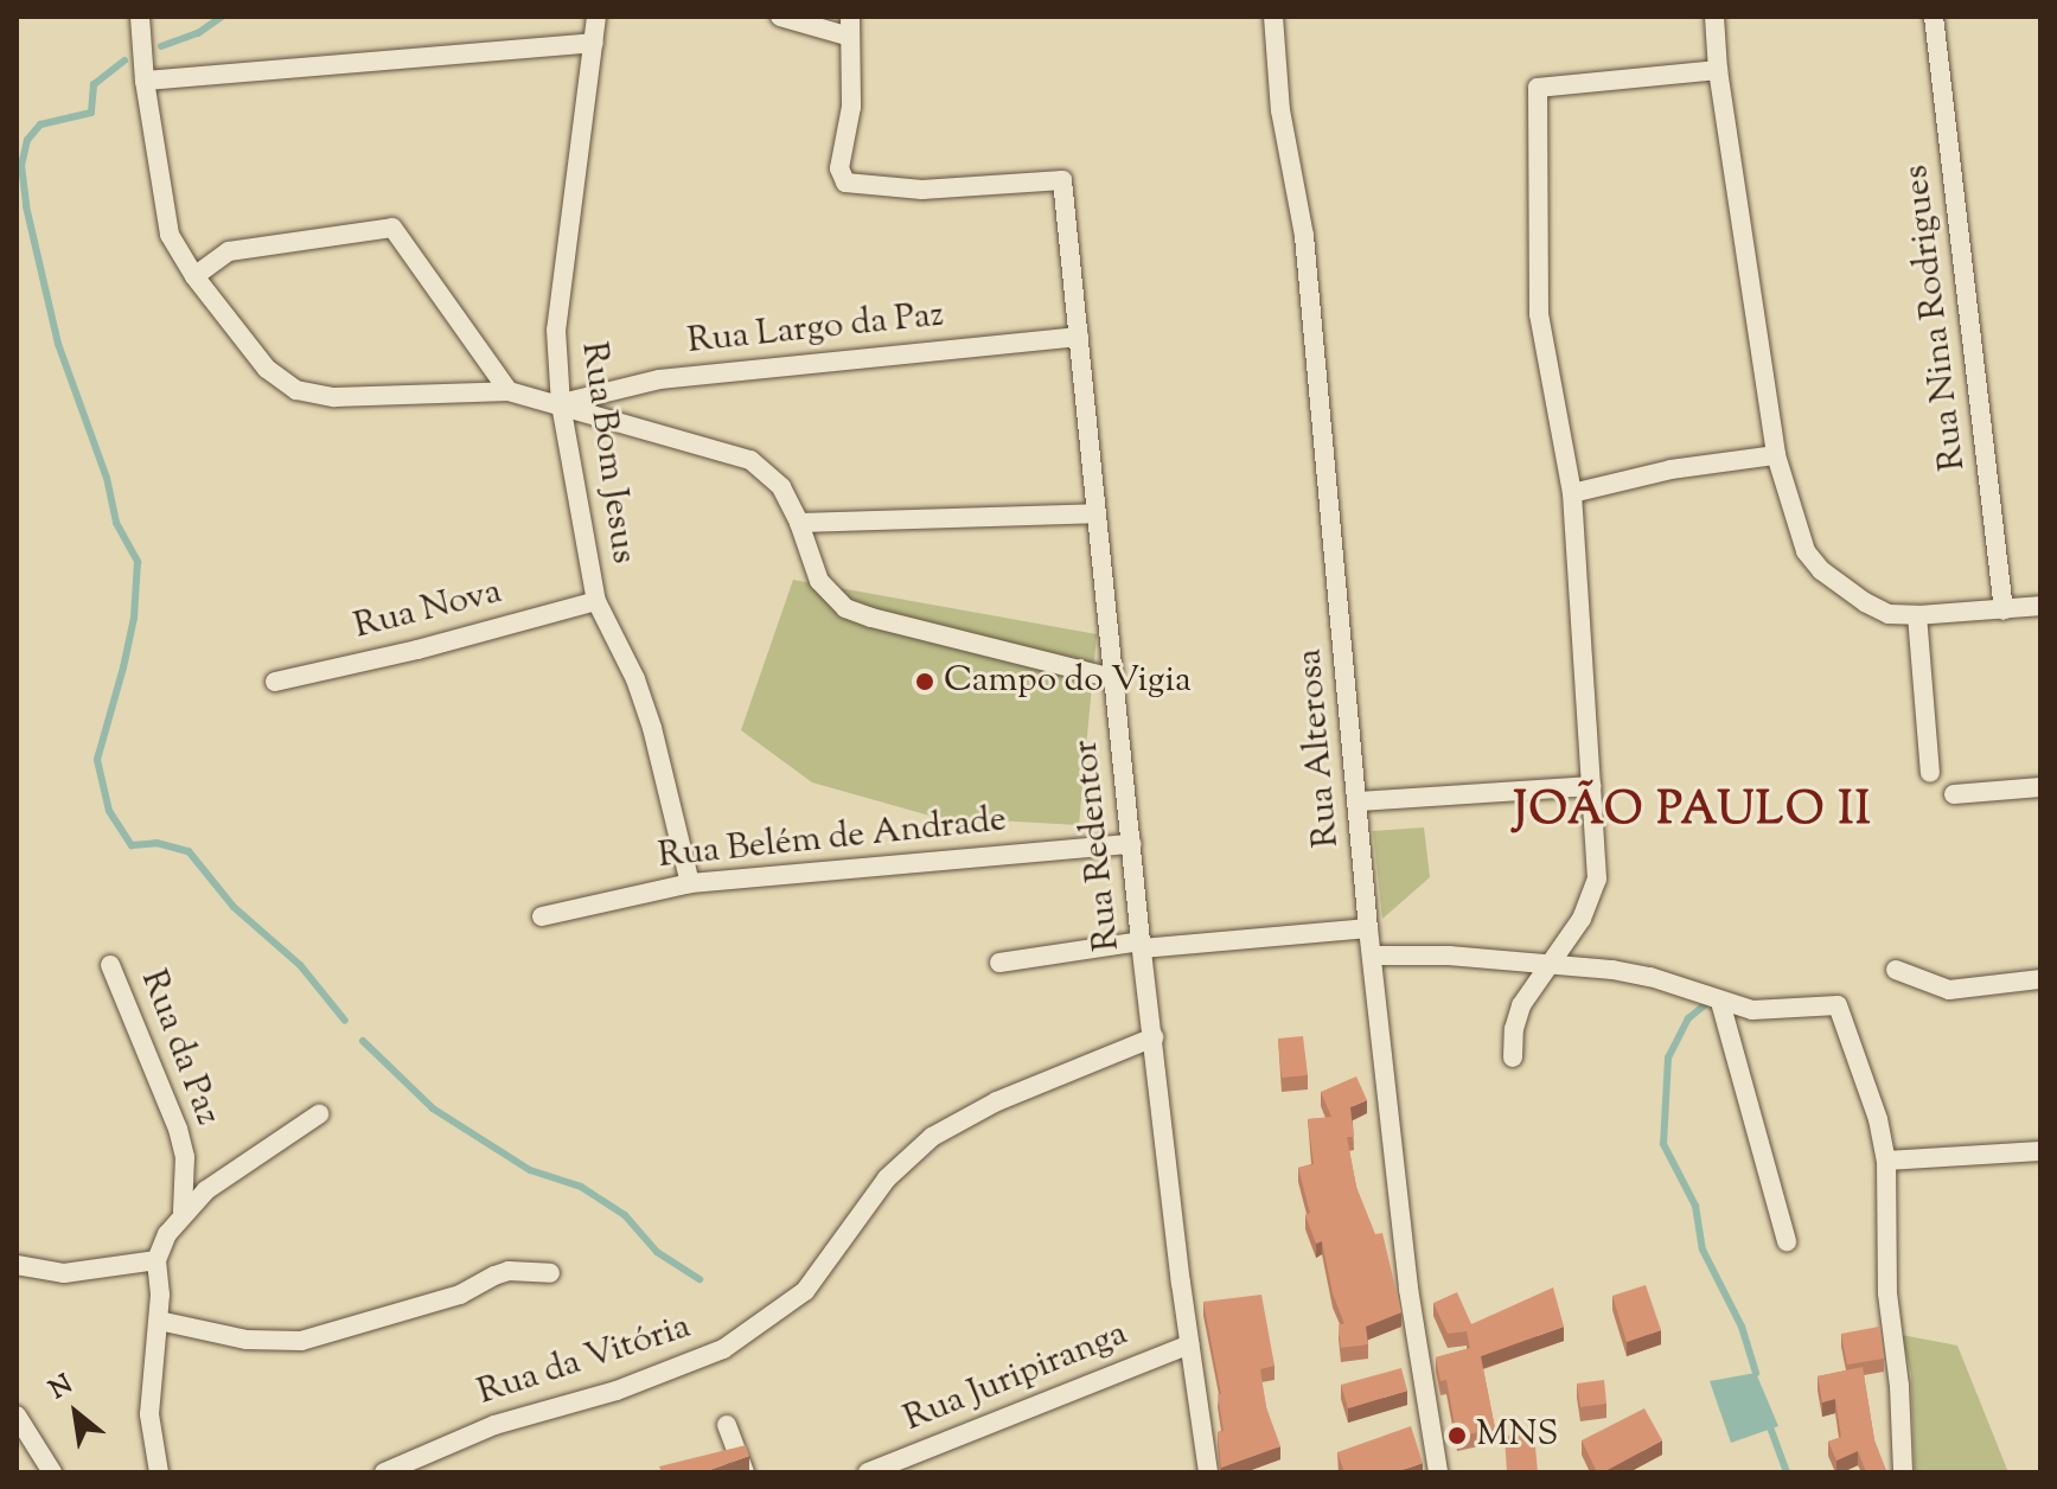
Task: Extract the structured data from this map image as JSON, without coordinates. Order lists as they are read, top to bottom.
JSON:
{
  "streets": {
    "street": [
      "Rua Nina Rodrigues",
      "Rua Largo da Paz",
      "Rua Bom Jesus",
      "Rua Nova",
      "Rua Alterosa",
      "Rua Belém de Andrade",
      "Rua Redentor",
      "Rua da Paz",
      "Rua da Vitória",
      "Rua Juripiranga"
    ]
  },
  "crossings": [
    ["Rua Largo da Paz", "Rua Bom Jesus"],
    ["Rua Largo da Paz", "Rua Redentor"],
    ["Rua Bom Jesus", "Rua Nova"],
    ["Rua Bom Jesus", "Rua Belém de Andrade"],
    ["Rua Belém de Andrade", "Rua Redentor"],
    ["Rua Redentor", "Rua da Vitória"],
    ["Rua Redentor", "Rua Juripiranga"]
  ],
  "districts": ["JOÃO PAULO II"],
  "places": ["Campo do Vigia", "MNS"],
  "north": "top left"
}
